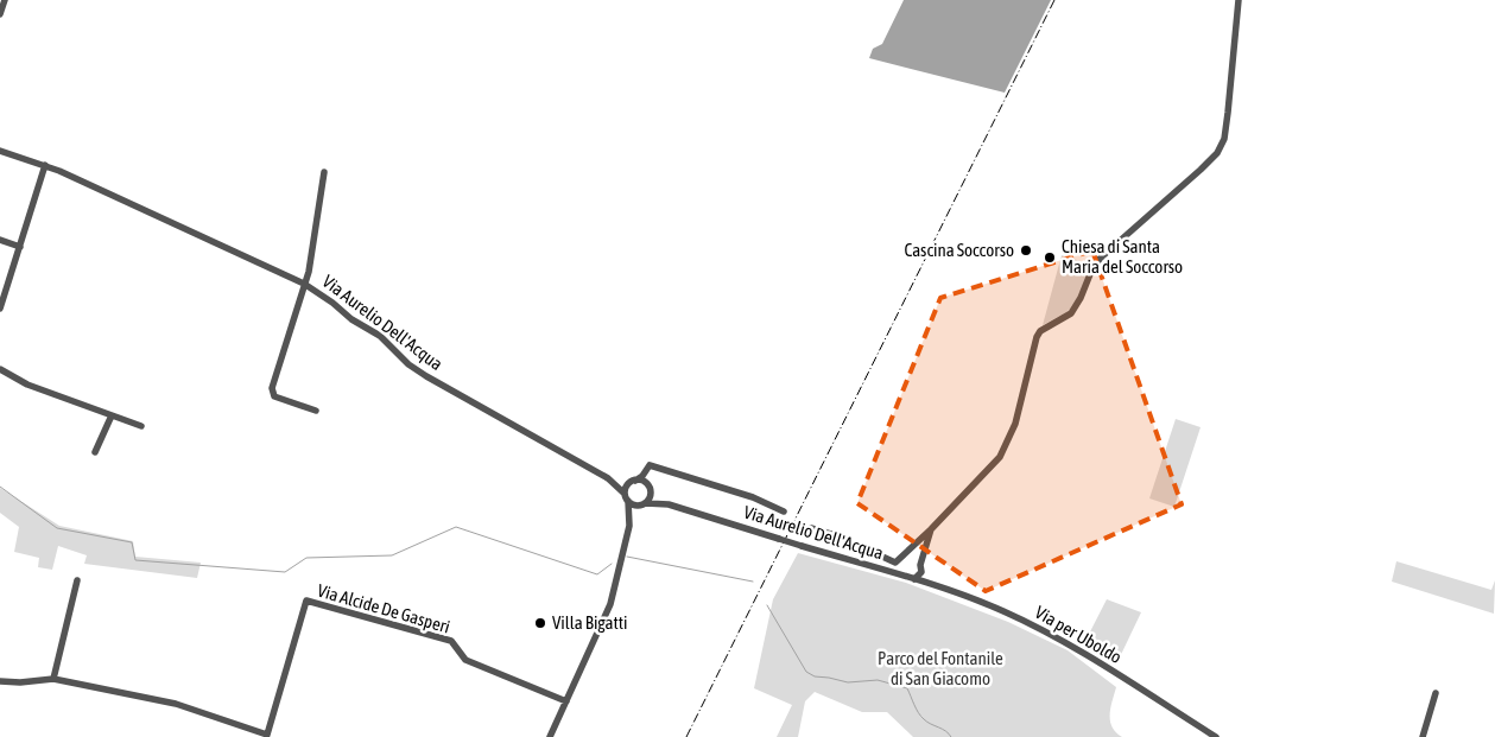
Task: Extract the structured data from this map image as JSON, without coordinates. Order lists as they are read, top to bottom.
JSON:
{
  "streets": {
    "street": ["Via Aurelio Dell'Acqua", "Via Alcide De Gasperi", "Via per Uboldo"]
  },
  "crossings": [
    ["Via Aurelio Dell'Acqua", "Via per Uboldo"]
  ],
  "parks": ["Parco del Fontanile di San Giacomo"],
  "places": ["Cascina Soccorso", "Chiesa di Santa Maria del Soccorso", "Villa Bigatti"]
}
